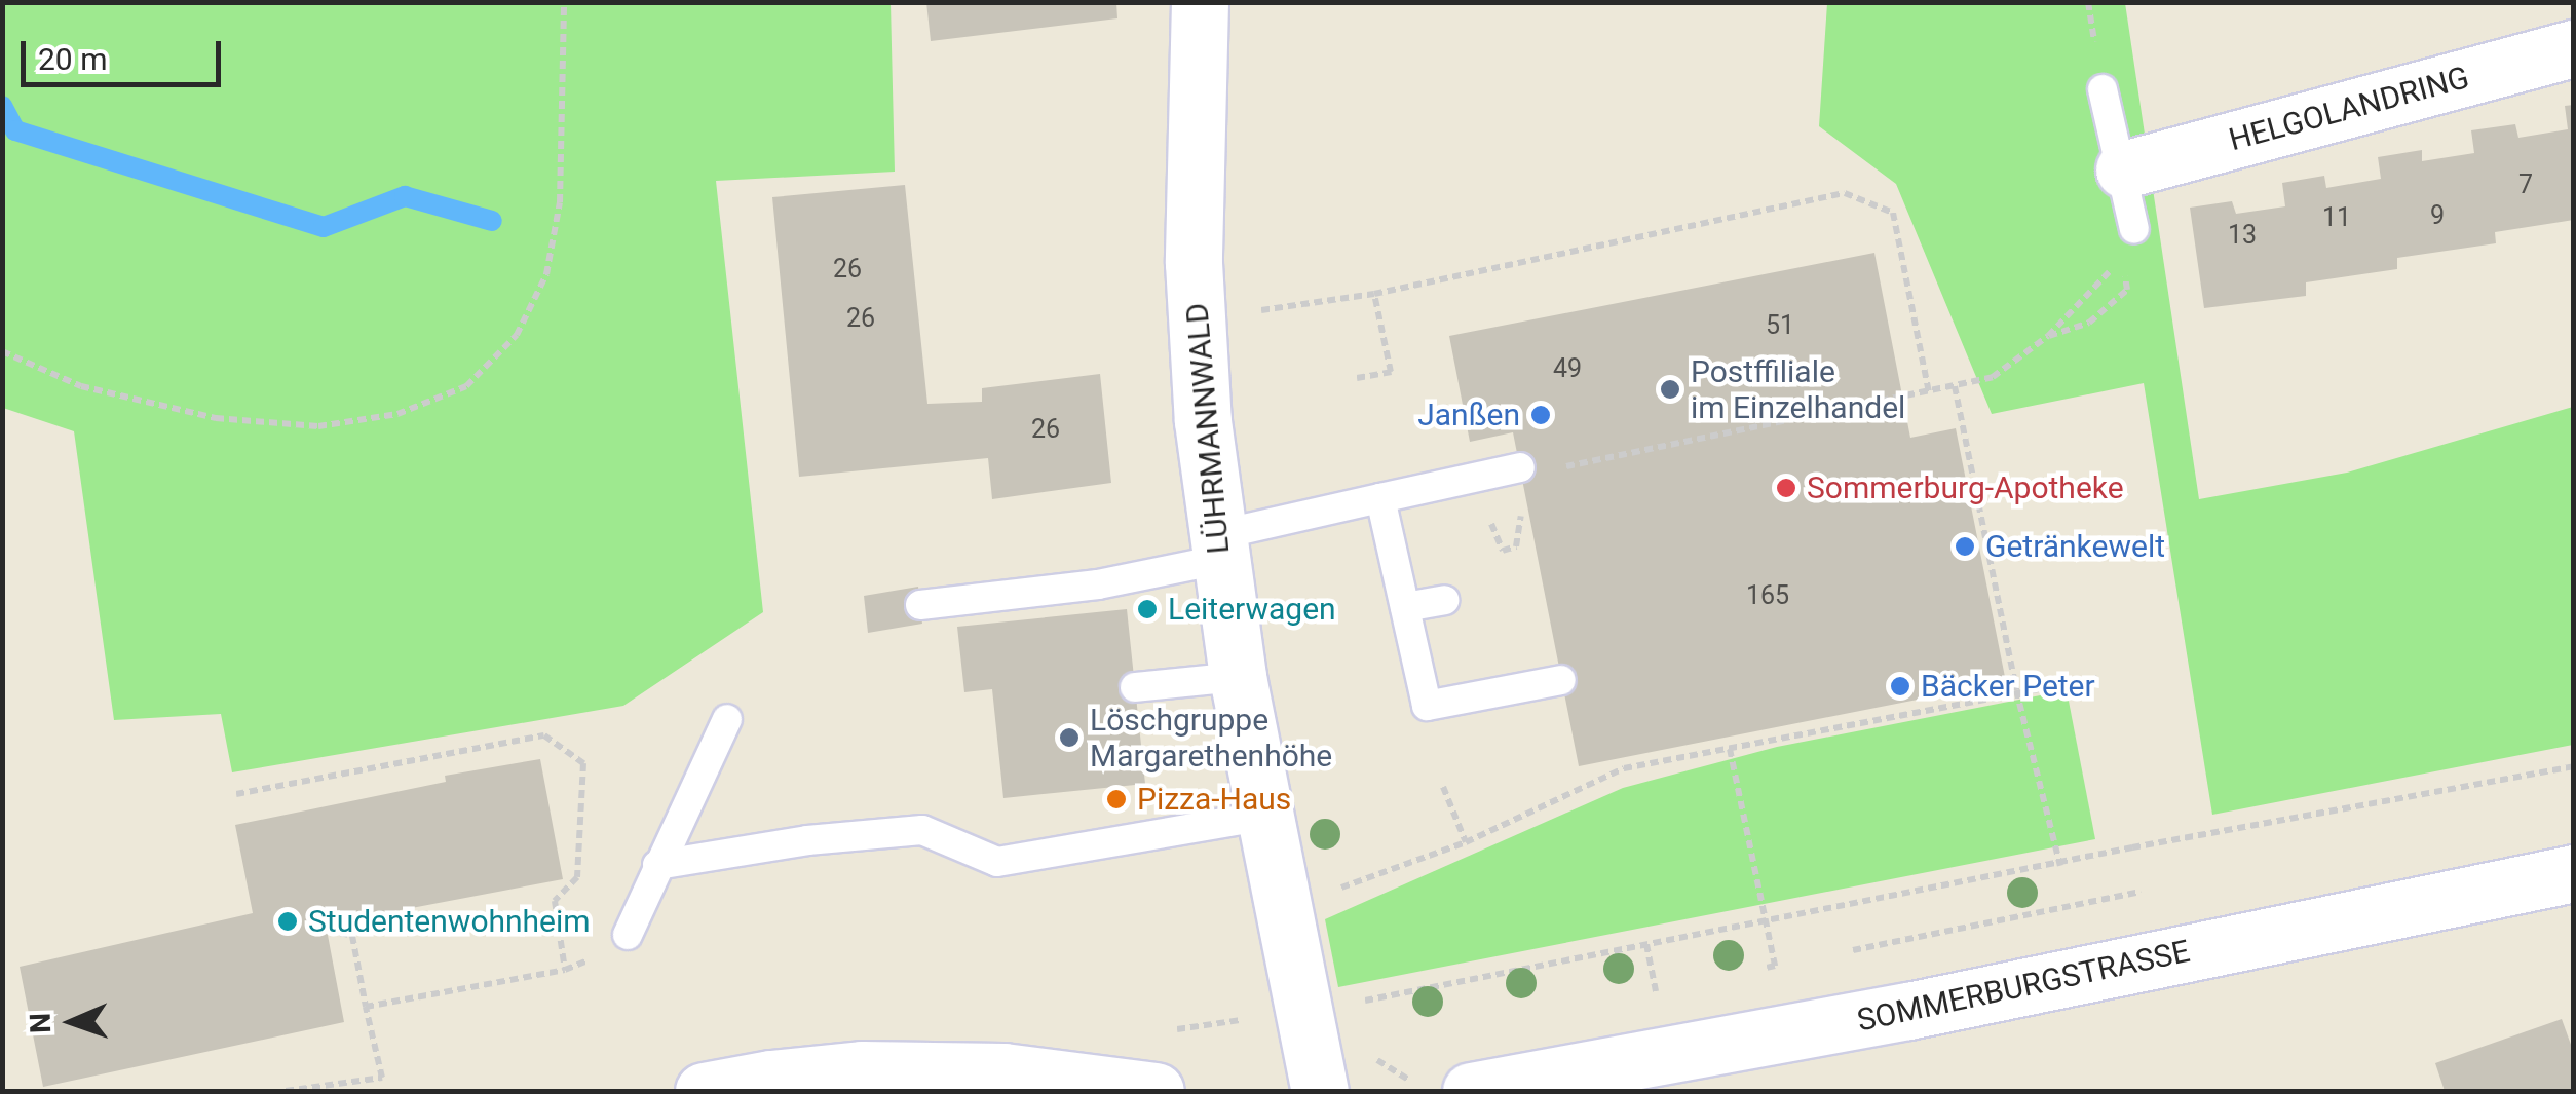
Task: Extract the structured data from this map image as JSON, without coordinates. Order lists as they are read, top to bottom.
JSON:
{
  "streets": {
    "street": ["HELGOLANDRING", "LÜHRMANNWALD", "SOMMERBURGSTRASSE"]
  },
  "places": [
    "Postffiliale im Einzelhandel",
    "Janßen",
    "Sommerburg-Apotheke",
    "Getränkewelt",
    "Leiterwagen",
    "Bäcker Peter",
    "Löschgruppe Margarethenhöhe",
    "Pizza-Haus",
    "Studentenwohnheim"
  ],
  "house_numbers": [
    "7",
    "9",
    "11",
    "13",
    "26",
    "26",
    "51",
    "49",
    "26",
    "165"
  ],
  "scale_bar": "20 m",
  "north": "left"
}
